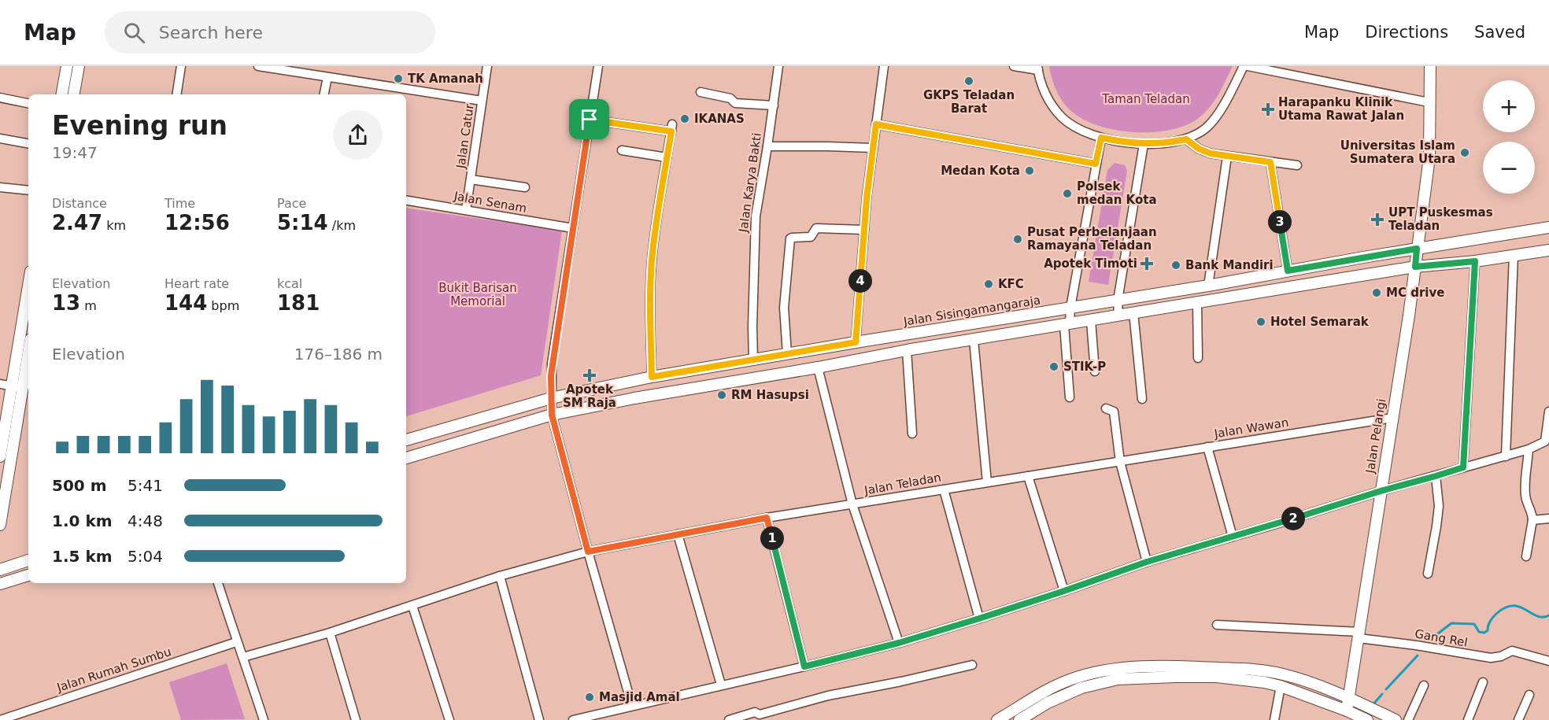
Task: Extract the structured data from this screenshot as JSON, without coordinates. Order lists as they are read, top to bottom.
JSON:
{
  "streets": {
    "main road": ["Jalan Sisingamangaraja", "Jalan Pelangi"],
    "street": [
      "Jalan Catur",
      "Jalan Karya Bakti",
      "Jalan Senam",
      "Jalan Wawan",
      "Jalan Teladan",
      "Gang Rel",
      "Jalan Rumah Sumbu"
    ]
  },
  "crossings": [
    ["Jalan Catur", "Jalan Senam"],
    ["Jalan Karya Bakti", "Jalan Sisingamangaraja"],
    ["Jalan Sisingamangaraja", "Jalan Pelangi"],
    ["Jalan Wawan", "Jalan Pelangi"],
    ["Jalan Wawan", "Jalan Teladan"],
    ["Jalan Pelangi", "Gang Rel"]
  ],
  "parks": ["Taman Teladan", "Bukit Barisan Memorial"],
  "places": {
    "other": [
      "TK Amanah",
      "GKPS Teladan Barat",
      "IKANAS",
      "Universitas Islam Sumatera Utara",
      "Medan Kota",
      "Polsek medan Kota",
      "Pusat Perbelanjaan Ramayana Teladan",
      "Bank Mandiri",
      "KFC",
      "MC drive",
      "Hotel Semarak",
      "STIK-P",
      "RM Hasupsi",
      "Masjid Amal"
    ],
    "health": [
      "Harapanku Klinik Utama Rawat Jalan",
      "UPT Puskesmas Teladan",
      "Apotek Timoti",
      "Apotek SM Raja"
    ]
  },
  "page": {
    "header": "Map",
    "search": "Search here",
    "nav": ["Map", "Directions", "Saved"],
    "map_buttons": ["+", "−"],
    "heading": ["Evening run", "19:47"],
    "stats": [
      ["Distance", "2.47 km"],
      ["Time", "12:56"],
      ["Pace", "5:14 /km"],
      ["Elevation", "13 m"],
      ["Heart rate", "144 bpm"],
      ["kcal", "181"]
    ],
    "pins": [
      "3",
      "4",
      "2",
      "1"
    ],
    "chart": ["Elevation", "176–186 m"],
    "list": [
      {
        "name": "500 m",
        "note": "5:41"
      },
      {
        "name": "1.0 km",
        "note": "4:48"
      },
      {
        "name": "1.5 km",
        "note": "5:04"
      }
    ]
  }
}
